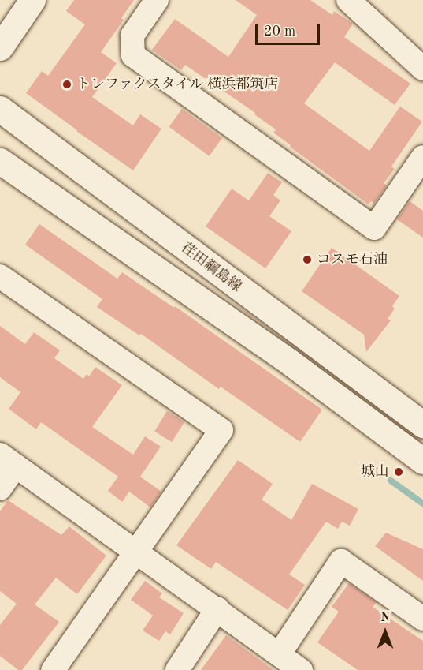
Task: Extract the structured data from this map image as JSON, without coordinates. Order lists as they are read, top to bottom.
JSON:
{
  "streets": {
    "main road": ["荏田綱島線"]
  },
  "places": ["トレファクスタイル 横浜都筑店", "コスモ石油", "城山"],
  "scale_bar": "20 m",
  "north": "top"
}
